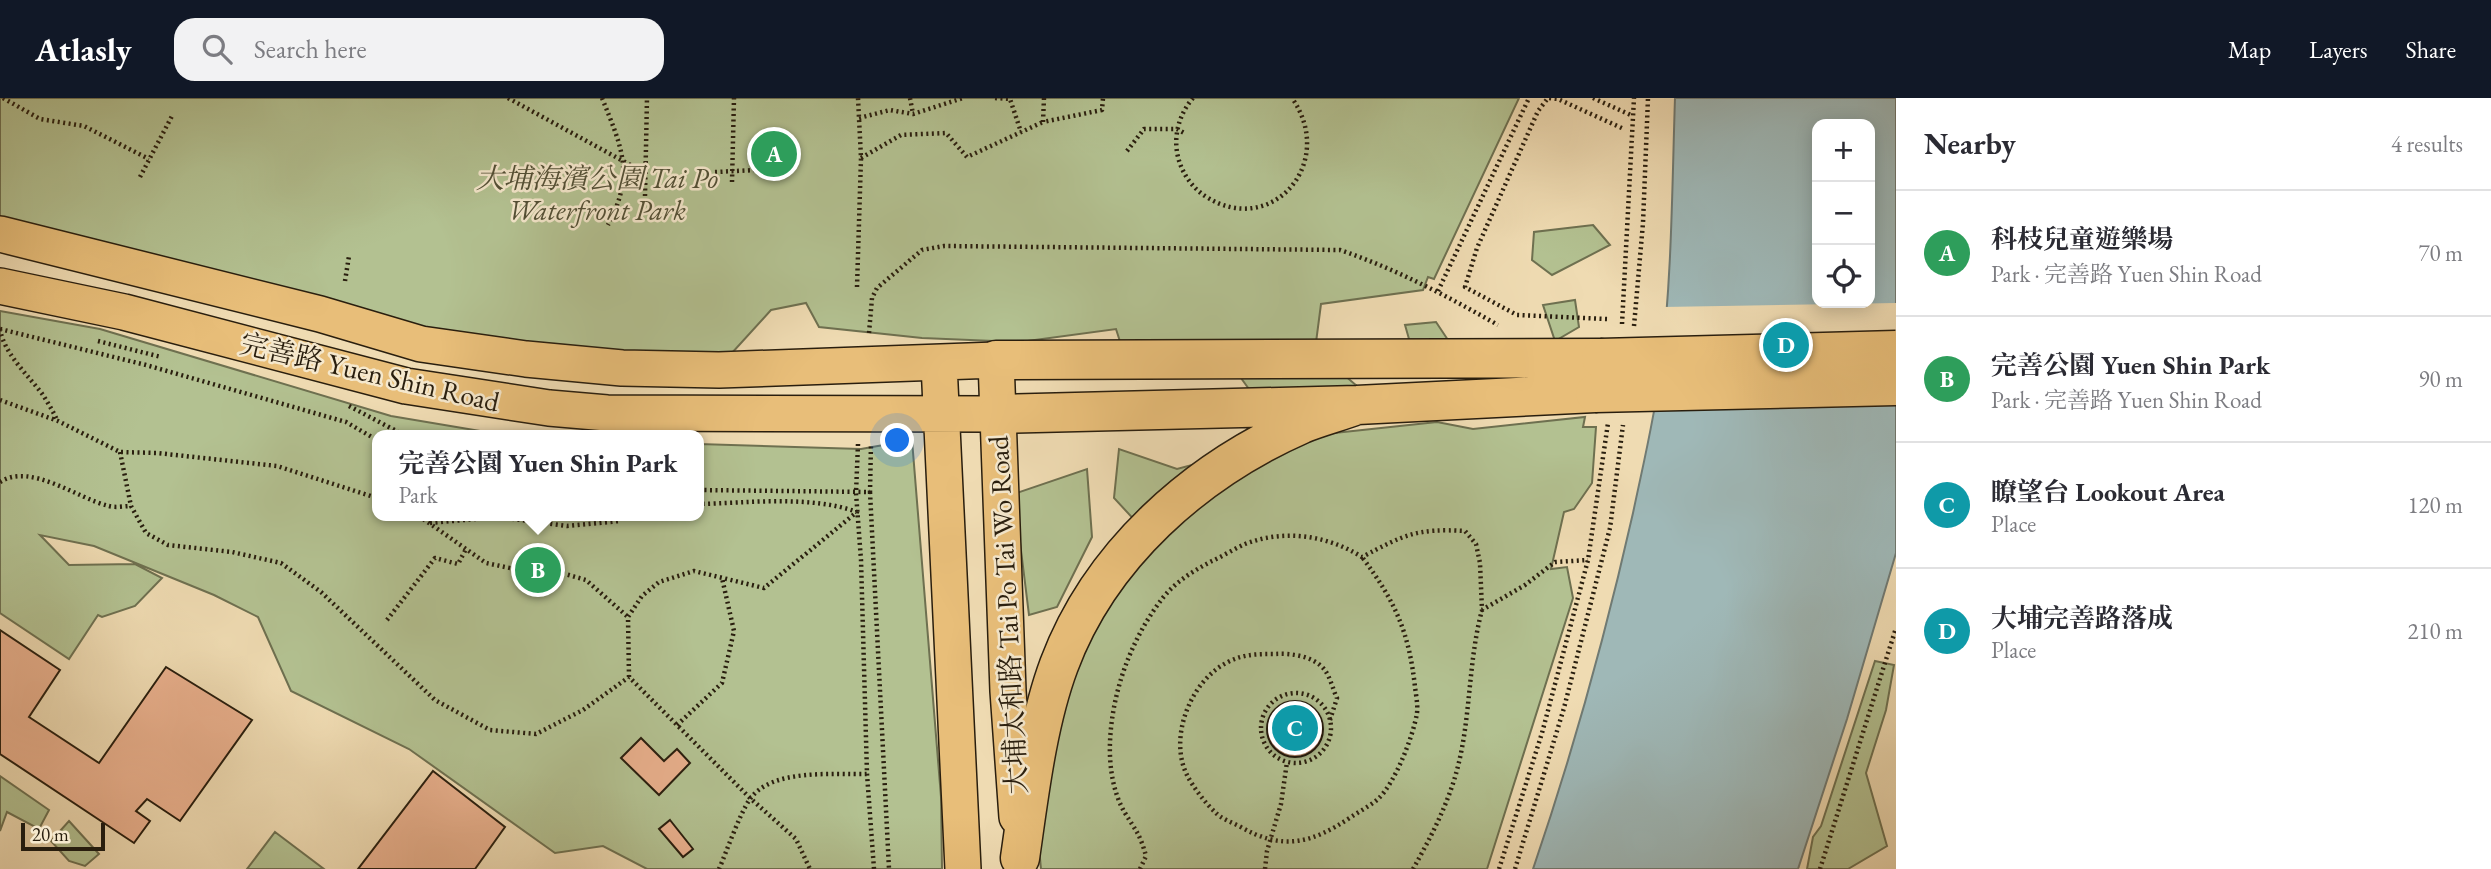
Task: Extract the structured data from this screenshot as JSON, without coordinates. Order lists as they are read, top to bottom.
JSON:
{
  "streets": {
    "main road": ["完善路 Yuen Shin Road", "大埔太和路 Tai Po Tai Wo Road"]
  },
  "crossings": [
    ["完善路 Yuen Shin Road", "大埔太和路 Tai Po Tai Wo Road"]
  ],
  "parks": ["大埔海濱公園 Tai Po Waterfront Park"],
  "scale_bar": "20 m",
  "page": {
    "header": "Atlasly",
    "search": "Search here",
    "nav": ["Map", "Layers", "Share"],
    "heading": ["Nearby", "4 results"],
    "map_buttons": ["+", "−"],
    "pins": [
      "A",
      "D",
      "B",
      "C"
    ],
    "list": [
      {
        "mark": "A",
        "name": "科枝兒童遊樂場",
        "note": "Park · 完善路 Yuen Shin Road",
        "value": "70 m"
      },
      {
        "mark": "B",
        "name": "完善公園 Yuen Shin Park",
        "note": "Park · 完善路 Yuen Shin Road",
        "value": "90 m"
      },
      {
        "mark": "C",
        "name": "瞭望台 Lookout Area",
        "note": "Place",
        "value": "120 m"
      },
      {
        "mark": "D",
        "name": "大埔完善路落成",
        "note": "Place",
        "value": "210 m"
      }
    ],
    "popup": ["完善公園 Yuen Shin Park", "Park"],
    "scale": "20 m"
  }
}
